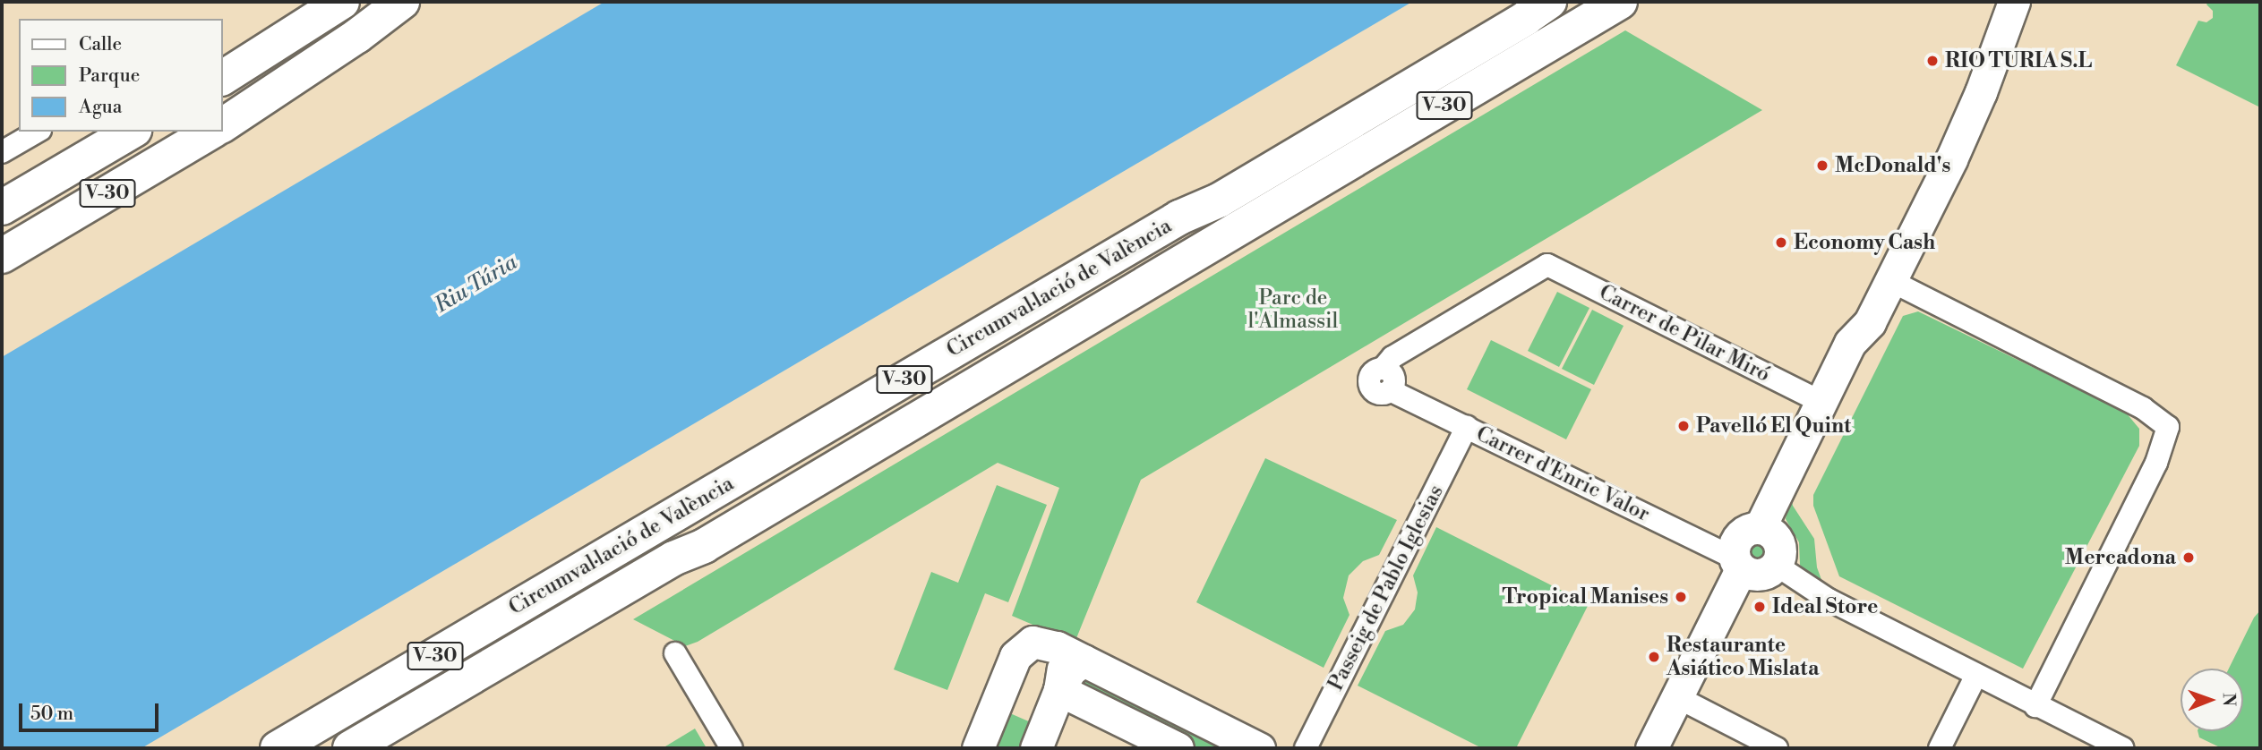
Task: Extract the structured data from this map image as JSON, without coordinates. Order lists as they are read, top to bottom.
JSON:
{
  "streets": {
    "highway": ["V-30", "Circumval·lació de València"],
    "street": ["Carrer de Pilar Miró", "Carrer d'Enric Valor", "Passeig de Pablo Iglesias"]
  },
  "crossings": [
    ["Carrer de Pilar Miró", "Carrer d'Enric Valor"],
    ["Carrer d'Enric Valor", "Passeig de Pablo Iglesias"]
  ],
  "water": ["Riu Túria"],
  "parks": ["Parc de l'Almassil"],
  "places": [
    "RIO TURIA S.L",
    "McDonald's",
    "Economy Cash",
    "Pavelló El Quint",
    "Mercadona",
    "Tropical Manises",
    "Ideal Store",
    "Restaurante Asiático Mislata"
  ],
  "legend": ["Calle", "Parque", "Agua"],
  "scale_bar": "50 m",
  "north": "right"
}
